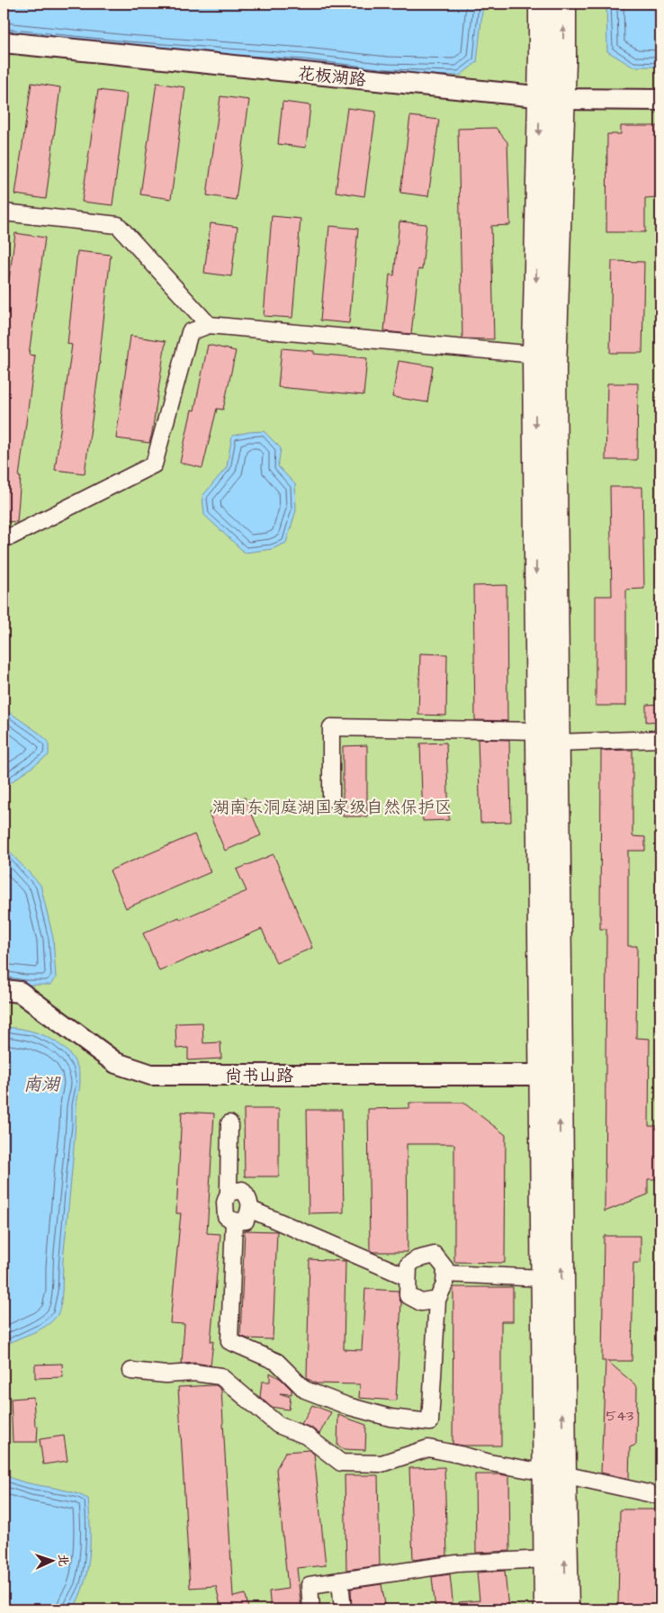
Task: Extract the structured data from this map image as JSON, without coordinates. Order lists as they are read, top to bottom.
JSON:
{
  "streets": {
    "street": ["花板湖路", "尚书山路"]
  },
  "water": ["南湖"],
  "parks": ["湖南东洞庭湖国家级自然保护区"],
  "house_numbers": ["543"],
  "north": "right"
}
